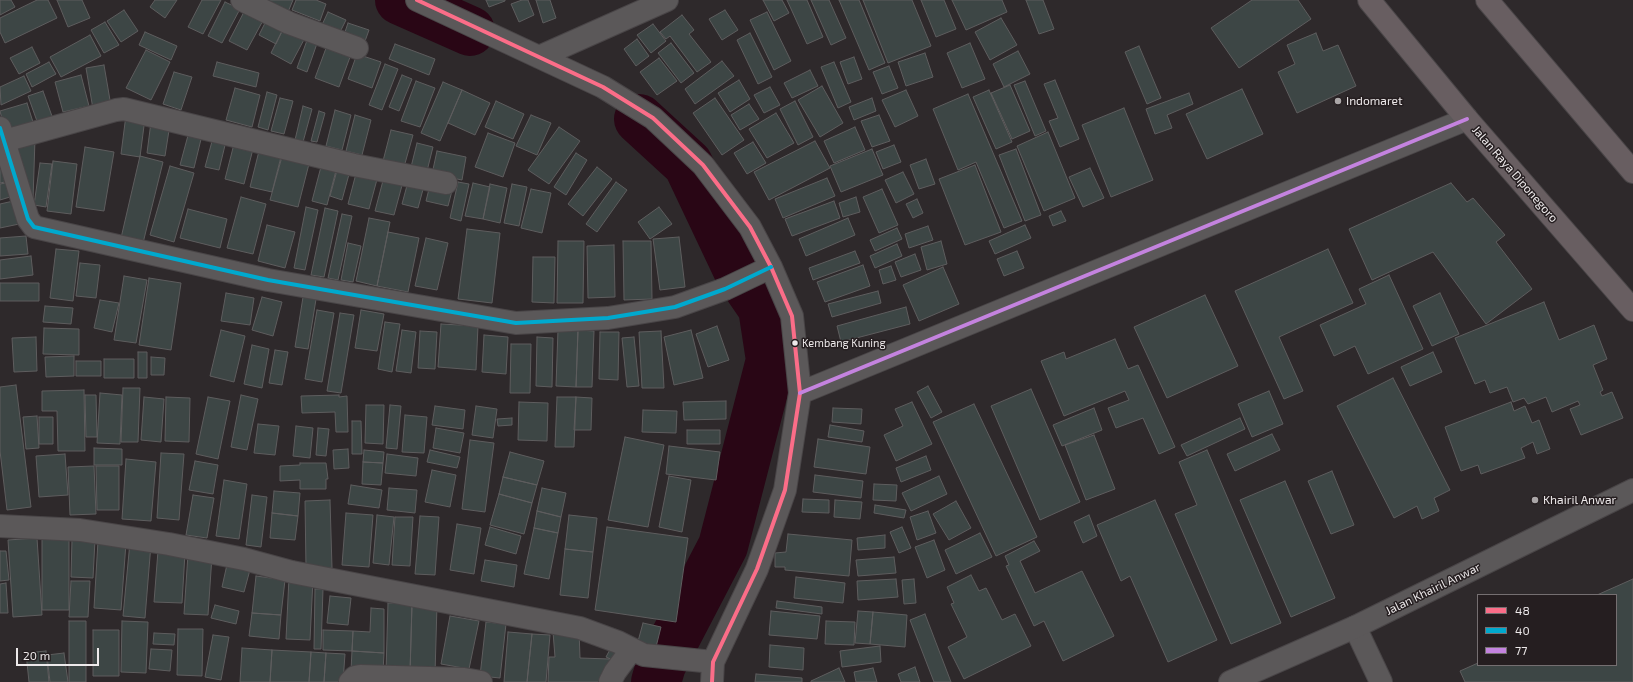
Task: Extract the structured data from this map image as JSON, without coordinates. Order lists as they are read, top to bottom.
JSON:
{
  "streets": {
    "highway": ["Jalan Raya Diponegoro"],
    "street": ["Jalan Khairil Anwar"]
  },
  "places": ["Indomaret", "Kembang Kuning", "Khairil Anwar"],
  "lines": ["transit line 48", "transit line 77", "transit line 40"],
  "legend": ["48", "40", "77"],
  "scale_bar": "20 m"
}
